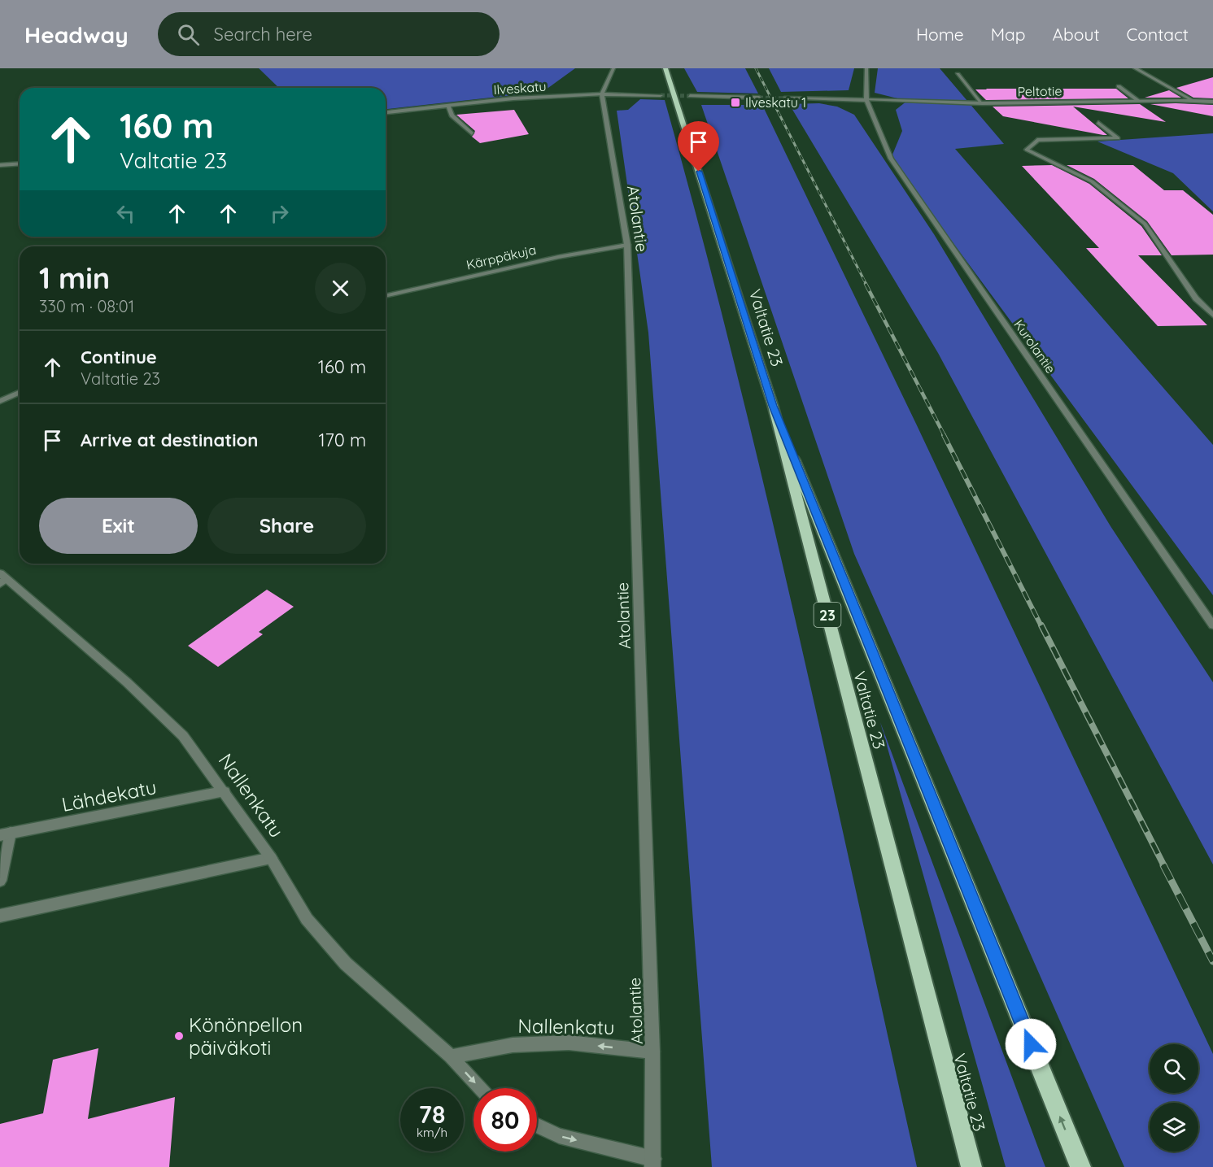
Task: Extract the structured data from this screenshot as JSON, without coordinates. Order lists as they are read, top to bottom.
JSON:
{
  "streets": {
    "highway": ["Valtatie 23", "23"],
    "street": [
      "Ilveskatu",
      "Peltotie",
      "Atolantie",
      "Kärppäkuja",
      "Kurolantie",
      "Lähdekatu",
      "Nallenkatu"
    ]
  },
  "crossings": [
    ["Ilveskatu", "Atolantie"],
    ["Peltotie", "Kurolantie"],
    ["Atolantie", "Kärppäkuja"],
    ["Atolantie", "Nallenkatu"],
    ["Lähdekatu", "Nallenkatu"]
  ],
  "places": {
    "transit": ["Ilveskatu 1"],
    "other": ["Könönpellon päiväkoti"]
  },
  "page": {
    "header": "Headway",
    "search": "Search here",
    "nav": [
      "Home",
      "Map",
      "About",
      "Contact"
    ],
    "turn": ["160 m", "Valtatie 23"],
    "heading": ["1 min", "330 m · 08:01"],
    "list": [
      {
        "name": "Continue",
        "note": "Valtatie 23",
        "value": "160 m"
      },
      {
        "name": "Arrive at destination",
        "value": "170 m"
      }
    ],
    "buttons": ["Exit", "Share"],
    "speed": "78 km/h",
    "limit": "80"
  }
}
